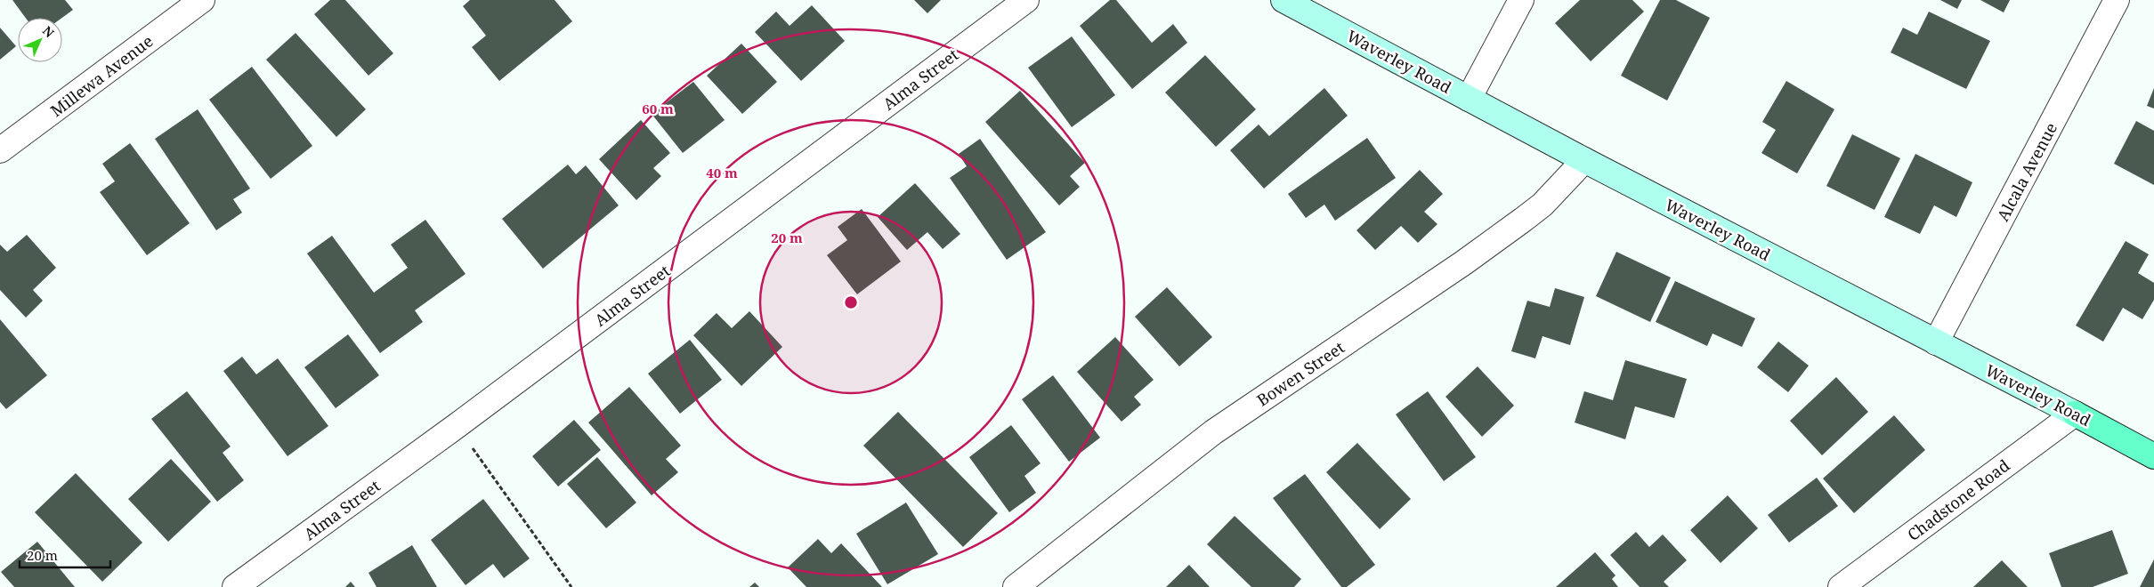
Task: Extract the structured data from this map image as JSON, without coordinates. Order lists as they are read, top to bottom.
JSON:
{
  "streets": {
    "main road": ["Waverley Road"],
    "street": [
      "Millewa Avenue",
      "Alma Street",
      "Alcala Avenue",
      "Bowen Street",
      "Chadstone Road"
    ]
  },
  "crossings": [
    ["Waverley Road", "Alcala Avenue"],
    ["Waverley Road", "Bowen Street"],
    ["Waverley Road", "Chadstone Road"]
  ],
  "scale_bar": "20 m",
  "north": "top right",
  "rings": ["60 m", "40 m", "20 m"]
}
